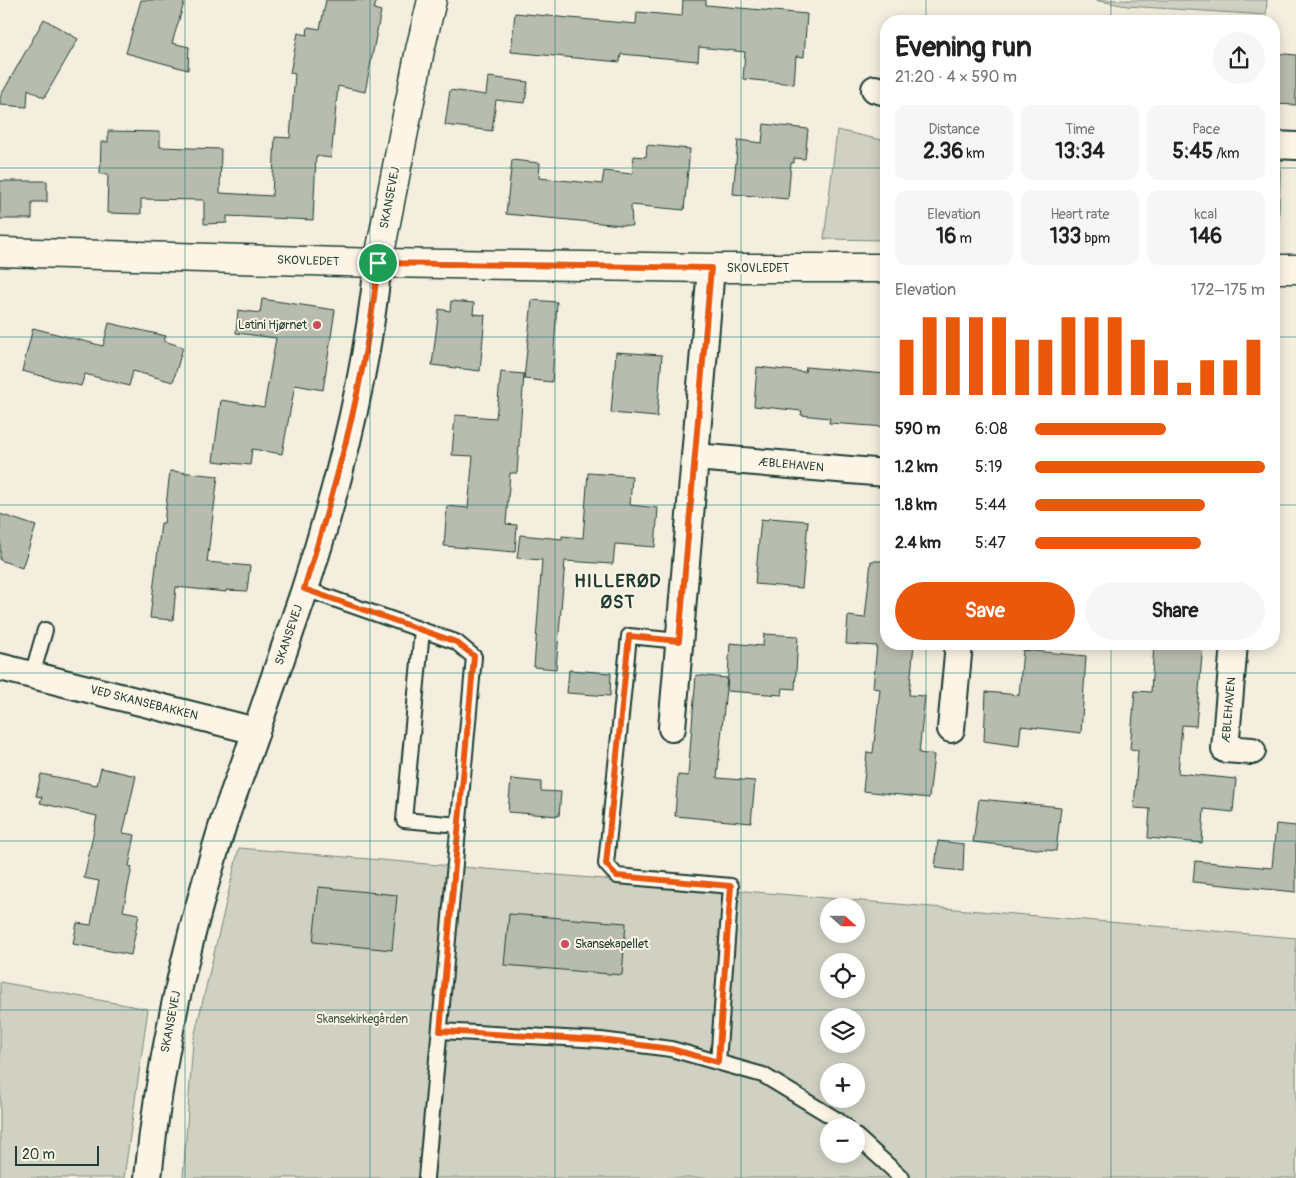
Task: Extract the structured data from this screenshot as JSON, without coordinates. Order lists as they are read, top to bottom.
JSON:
{
  "streets": {
    "street": [
      "SKANSEVEJ",
      "SKOVLEDET",
      "ÆBLEHAVEN",
      "VED SKANSEBAKKEN"
    ]
  },
  "crossings": [
    ["SKANSEVEJ", "SKOVLEDET"],
    ["SKANSEVEJ", "VED SKANSEBAKKEN"]
  ],
  "districts": ["HILLERØD ØST"],
  "parks": ["Skansekirkegården"],
  "places": ["Latini Hjørnet", "Skansekapellet"],
  "scale_bar": "20 m",
  "north": "right",
  "page": {
    "heading": ["Evening run", "21:20 · 4 × 590 m"],
    "stats": [
      ["Distance", "2.36 km"],
      ["Time", "13:34"],
      ["Pace", "5:45 /km"],
      ["Elevation", "16 m"],
      ["Heart rate", "133 bpm"],
      ["kcal", "146"]
    ],
    "chart": ["Elevation", "172–175 m"],
    "list": [
      {
        "name": "590 m",
        "note": "6:08"
      },
      {
        "name": "1.2 km",
        "note": "5:19"
      },
      {
        "name": "1.8 km",
        "note": "5:44"
      },
      {
        "name": "2.4 km",
        "note": "5:47"
      }
    ],
    "buttons": ["Save", "Share"],
    "map_buttons": ["+", "−"],
    "scale": "20 m"
  }
}
